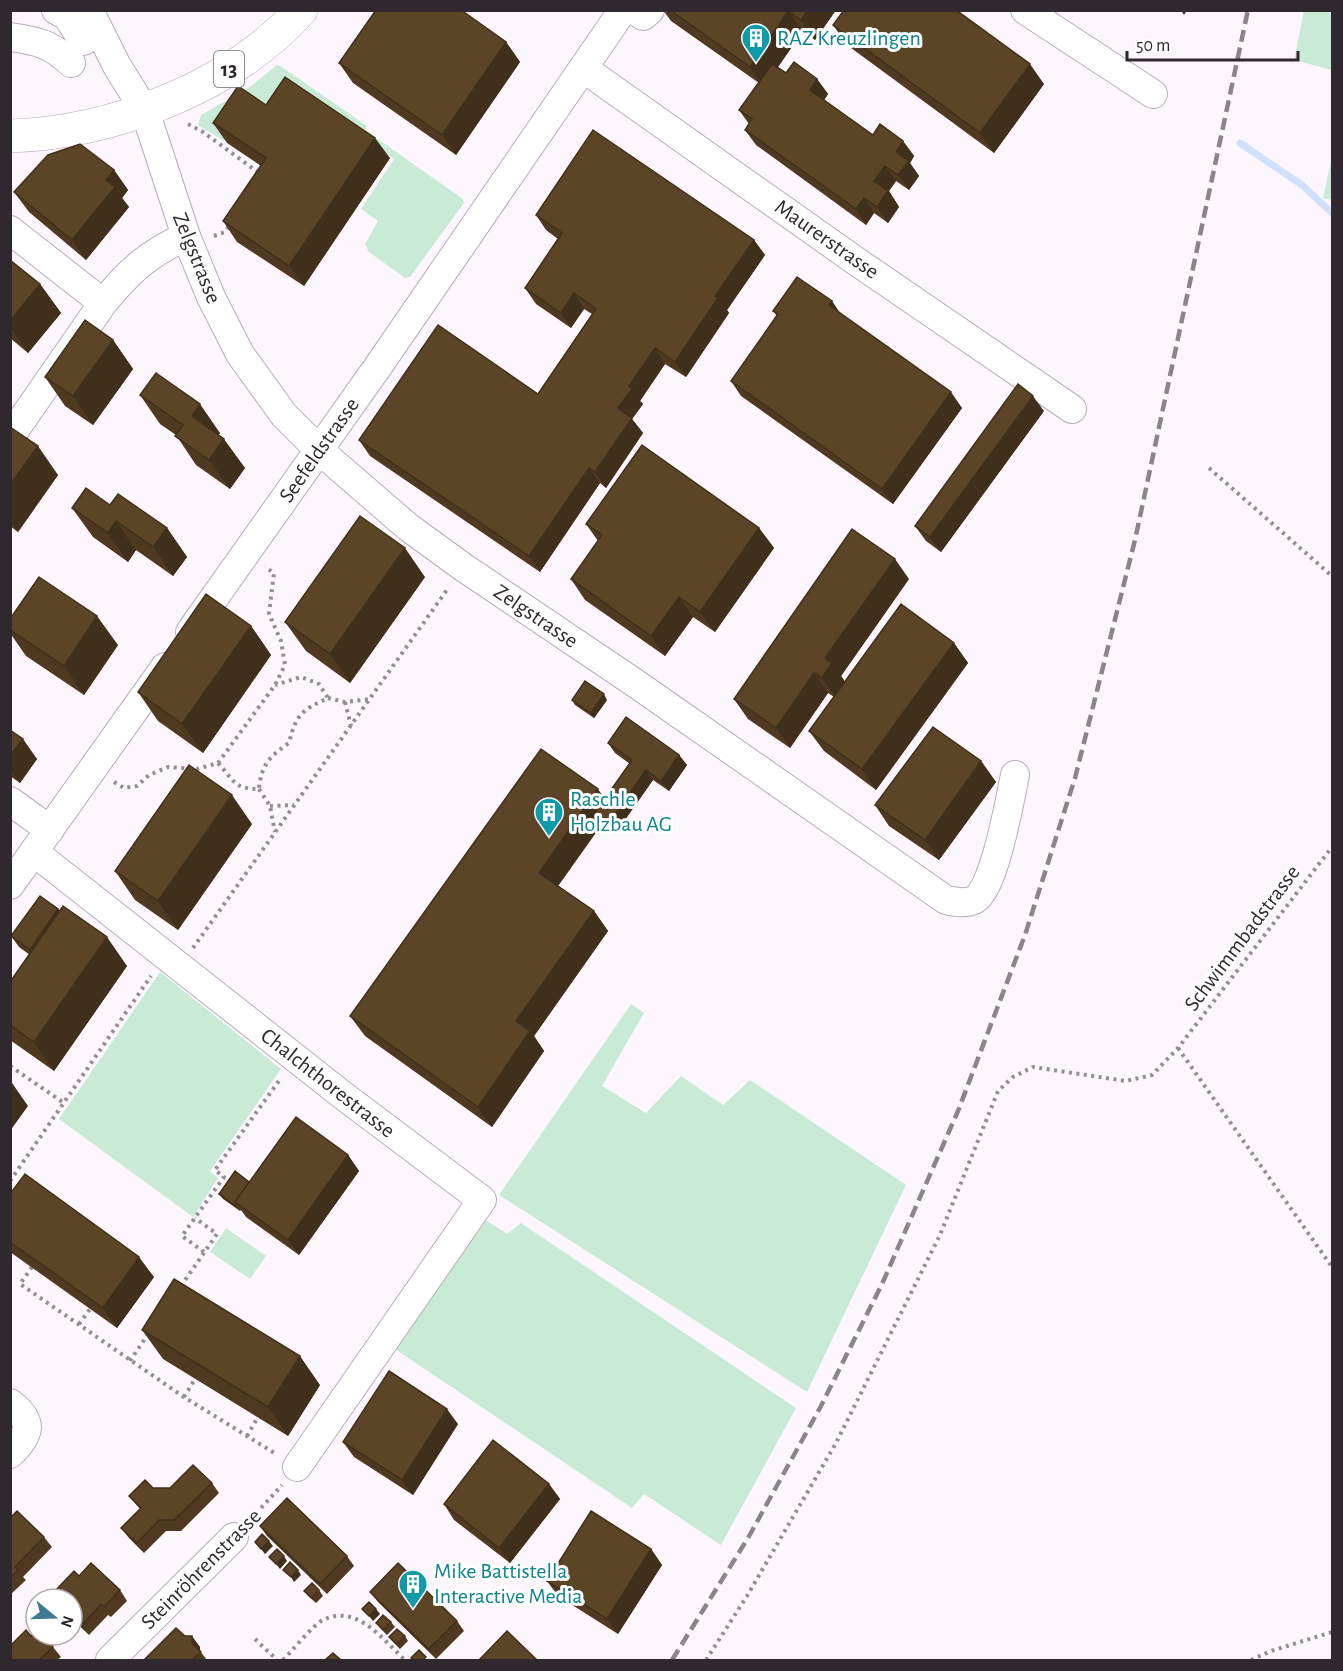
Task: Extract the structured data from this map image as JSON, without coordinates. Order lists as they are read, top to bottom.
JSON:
{
  "streets": {
    "main road": ["13"],
    "street": [
      "Maurerstrasse",
      "Zelgstrasse",
      "Seefeldstrasse",
      "Chalchthorestrasse",
      "Steinröhrenstrasse"
    ],
    "path": ["Schwimmbadstrasse"]
  },
  "crossings": [
    ["13", "Zelgstrasse"],
    ["Maurerstrasse", "Seefeldstrasse"],
    ["Zelgstrasse", "Seefeldstrasse"],
    ["Seefeldstrasse", "Chalchthorestrasse"],
    ["Chalchthorestrasse", "Steinröhrenstrasse"]
  ],
  "places": {
    "building": ["RAZ Kreuzlingen", "Raschle Holzbau AG", "Mike Battistella Interactive Media"]
  },
  "scale_bar": "50 m",
  "north": "right"
}
